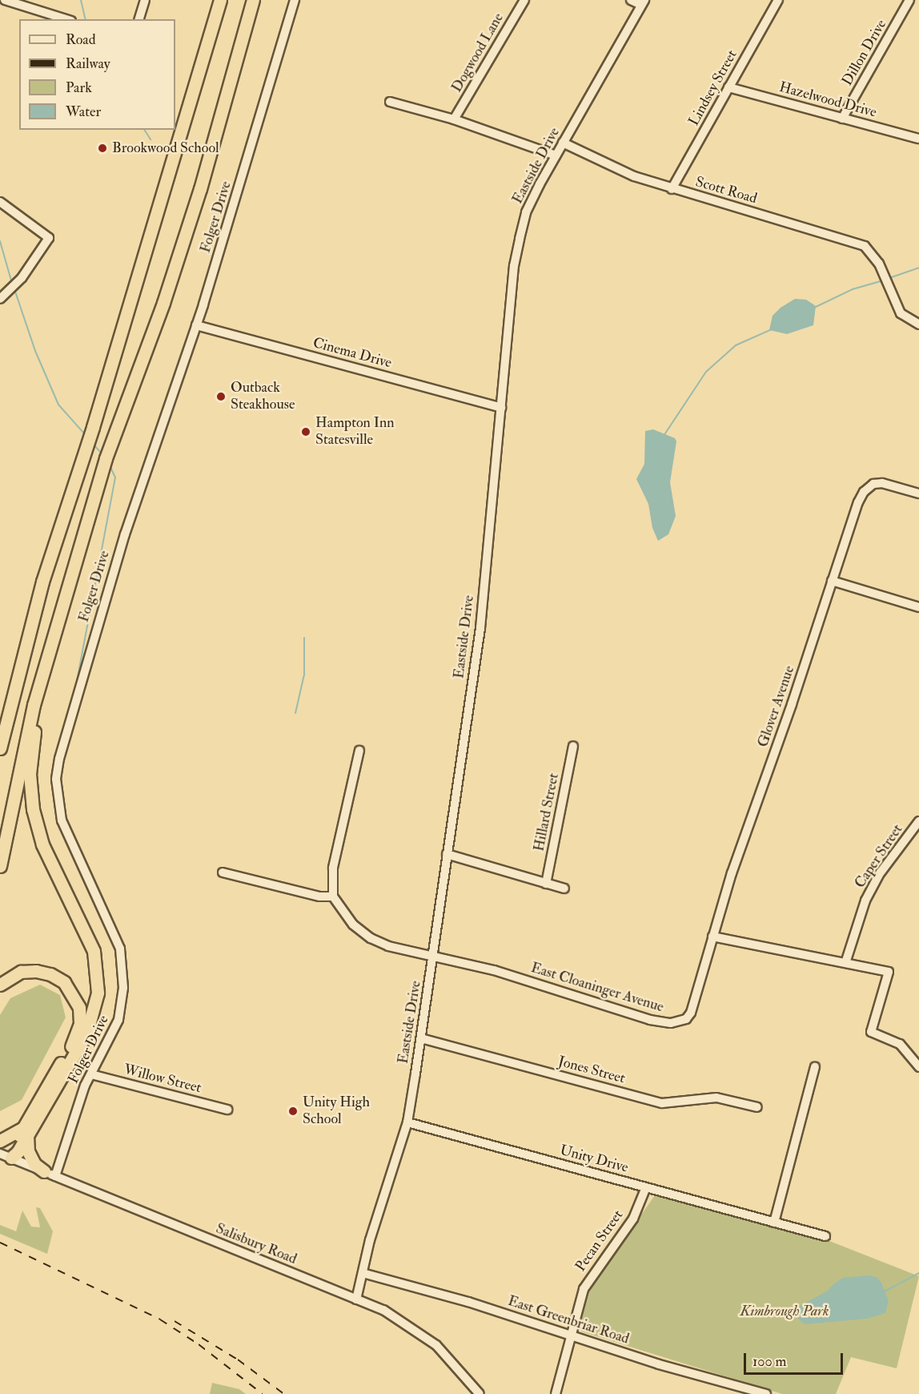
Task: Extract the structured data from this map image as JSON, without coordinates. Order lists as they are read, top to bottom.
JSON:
{
  "streets": {
    "street": [
      "Dogwood Lane",
      "Dillon Drive",
      "Lindsey Street",
      "Hazelwood Drive",
      "Eastside Drive",
      "Scott Road",
      "Folger Drive",
      "Cinema Drive",
      "Glover Avenue",
      "Hillard Street",
      "Caper Street",
      "East Cloaninger Avenue",
      "Jones Street",
      "Willow Street",
      "Unity Drive",
      "Pecan Street",
      "Salisbury Road",
      "East Greenbriar Road"
    ]
  },
  "crossings": [
    ["Dillon Drive", "Hazelwood Drive"],
    ["Lindsey Street", "Hazelwood Drive"],
    ["Lindsey Street", "Scott Road"],
    ["Eastside Drive", "Scott Road"],
    ["Eastside Drive", "Cinema Drive"],
    ["Eastside Drive", "East Cloaninger Avenue"],
    ["Eastside Drive", "Jones Street"],
    ["Eastside Drive", "Unity Drive"],
    ["Eastside Drive", "Salisbury Road"],
    ["Eastside Drive", "East Greenbriar Road"],
    ["Folger Drive", "Cinema Drive"],
    ["Folger Drive", "Willow Street"],
    ["Folger Drive", "Salisbury Road"],
    ["Glover Avenue", "East Cloaninger Avenue"],
    ["Unity Drive", "Pecan Street"],
    ["Pecan Street", "East Greenbriar Road"]
  ],
  "parks": ["Kimbrough Park"],
  "places": [
    "Brookwood School",
    "Outback Steakhouse",
    "Hampton Inn Statesville",
    "Unity High School"
  ],
  "legend": [
    "Road",
    "Railway",
    "Park",
    "Water"
  ],
  "scale_bar": "100 m"
}
